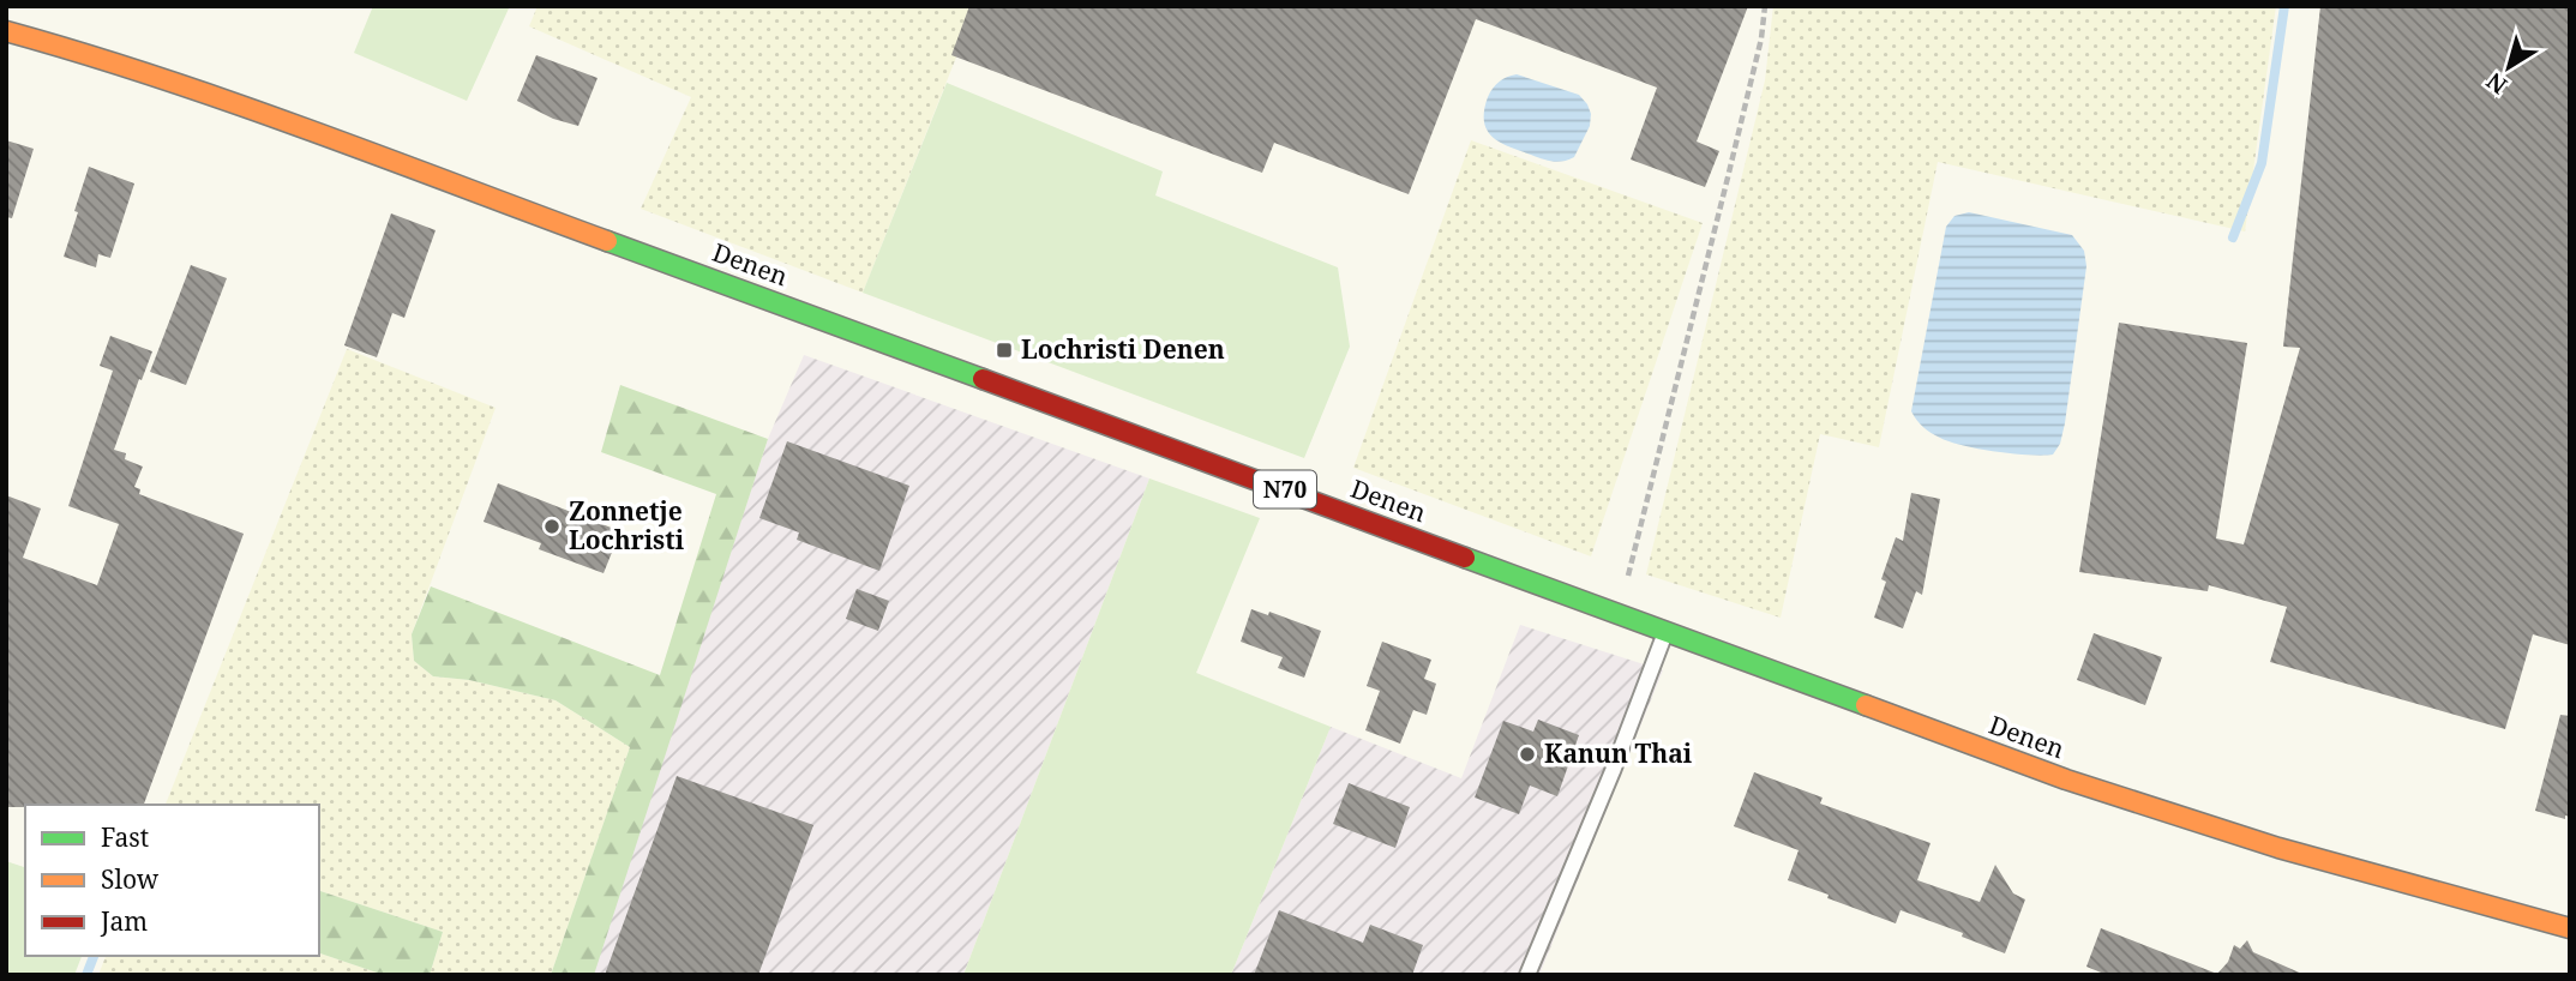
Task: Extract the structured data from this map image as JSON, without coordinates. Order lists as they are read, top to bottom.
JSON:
{
  "streets": {
    "main road": ["Denen", "N70"]
  },
  "places": {
    "transit": ["Lochristi Denen"],
    "other": ["Zonnetje Lochristi", "Kanun Thai"]
  },
  "legend": ["Fast", "Slow", "Jam"],
  "north": "bottom left"
}
